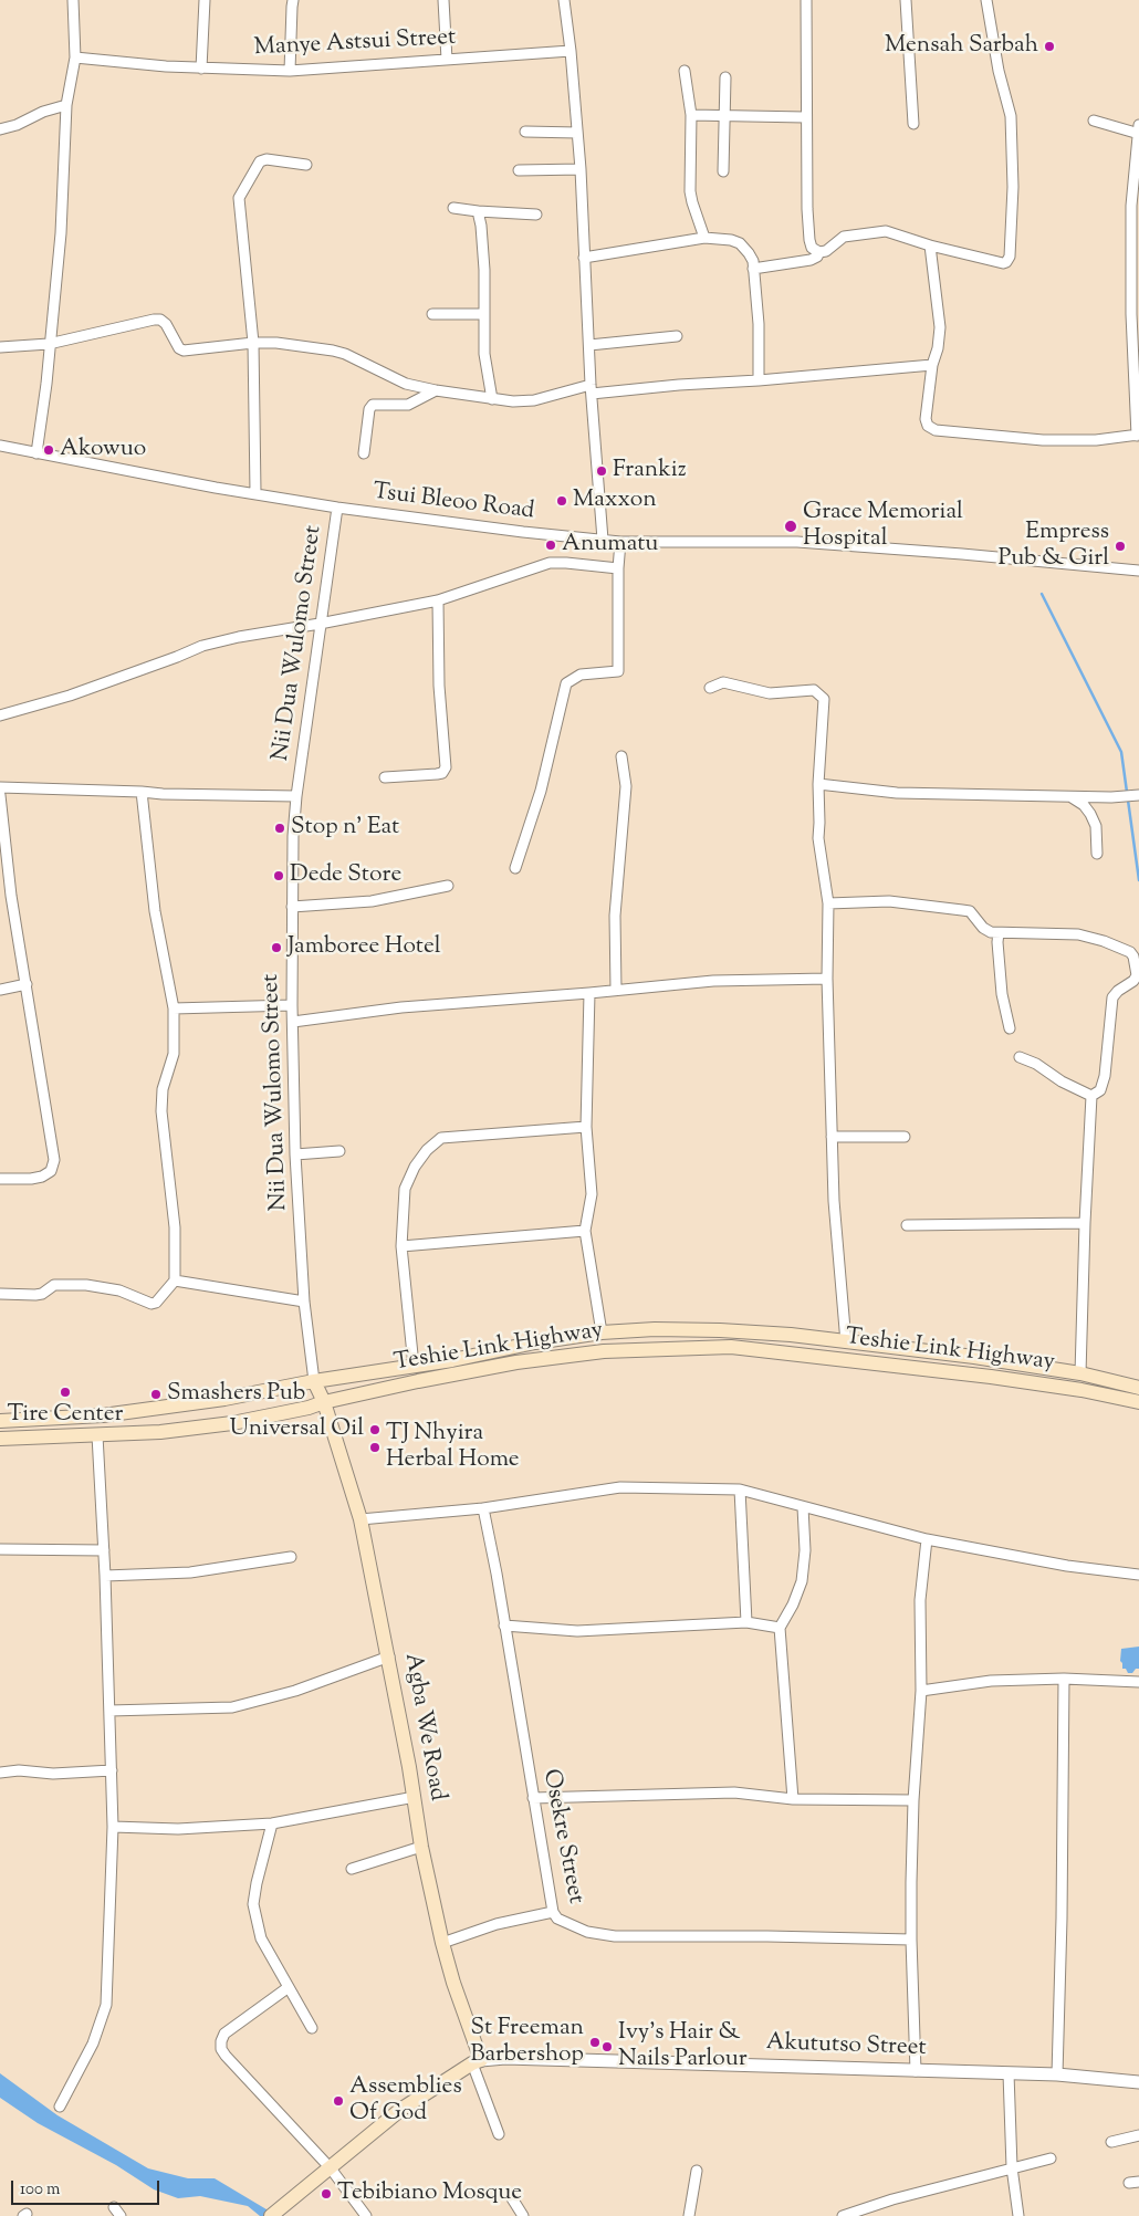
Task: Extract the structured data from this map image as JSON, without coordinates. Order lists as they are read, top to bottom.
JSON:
{
  "streets": {
    "main road": ["Teshie Link Highway", "Agba We Road", "Akututso Street"],
    "street": [
      "Manye Astsui Street",
      "Tsui Bleoo Road",
      "Nii Dua Wulomo Street",
      "Osekre Street"
    ]
  },
  "crossings": [
    ["Tsui Bleoo Road", "Nii Dua Wulomo Street"],
    ["Nii Dua Wulomo Street", "Teshie Link Highway"],
    ["Nii Dua Wulomo Street", "Agba We Road"],
    ["Teshie Link Highway", "Agba We Road"],
    ["Agba We Road", "Akututso Street"]
  ],
  "places": [
    "Mensah Sarbah",
    "Akowuo",
    "Frankiz",
    "Maxxon",
    "Grace Memorial Hospital",
    "Anumatu",
    "Empress Pub & Girl",
    "Stop n' Eat",
    "Dede Store",
    "Jamboree Hotel",
    "Tire Center",
    "Smashers Pub",
    "Universal Oil",
    "TJ Nhyira Herbal Home",
    "St Freeman Barbershop",
    "Ivy's Hair & Nails Parlour",
    "Assemblies Of God",
    "Tebibiano Mosque"
  ],
  "scale_bar": "100 m"
}
